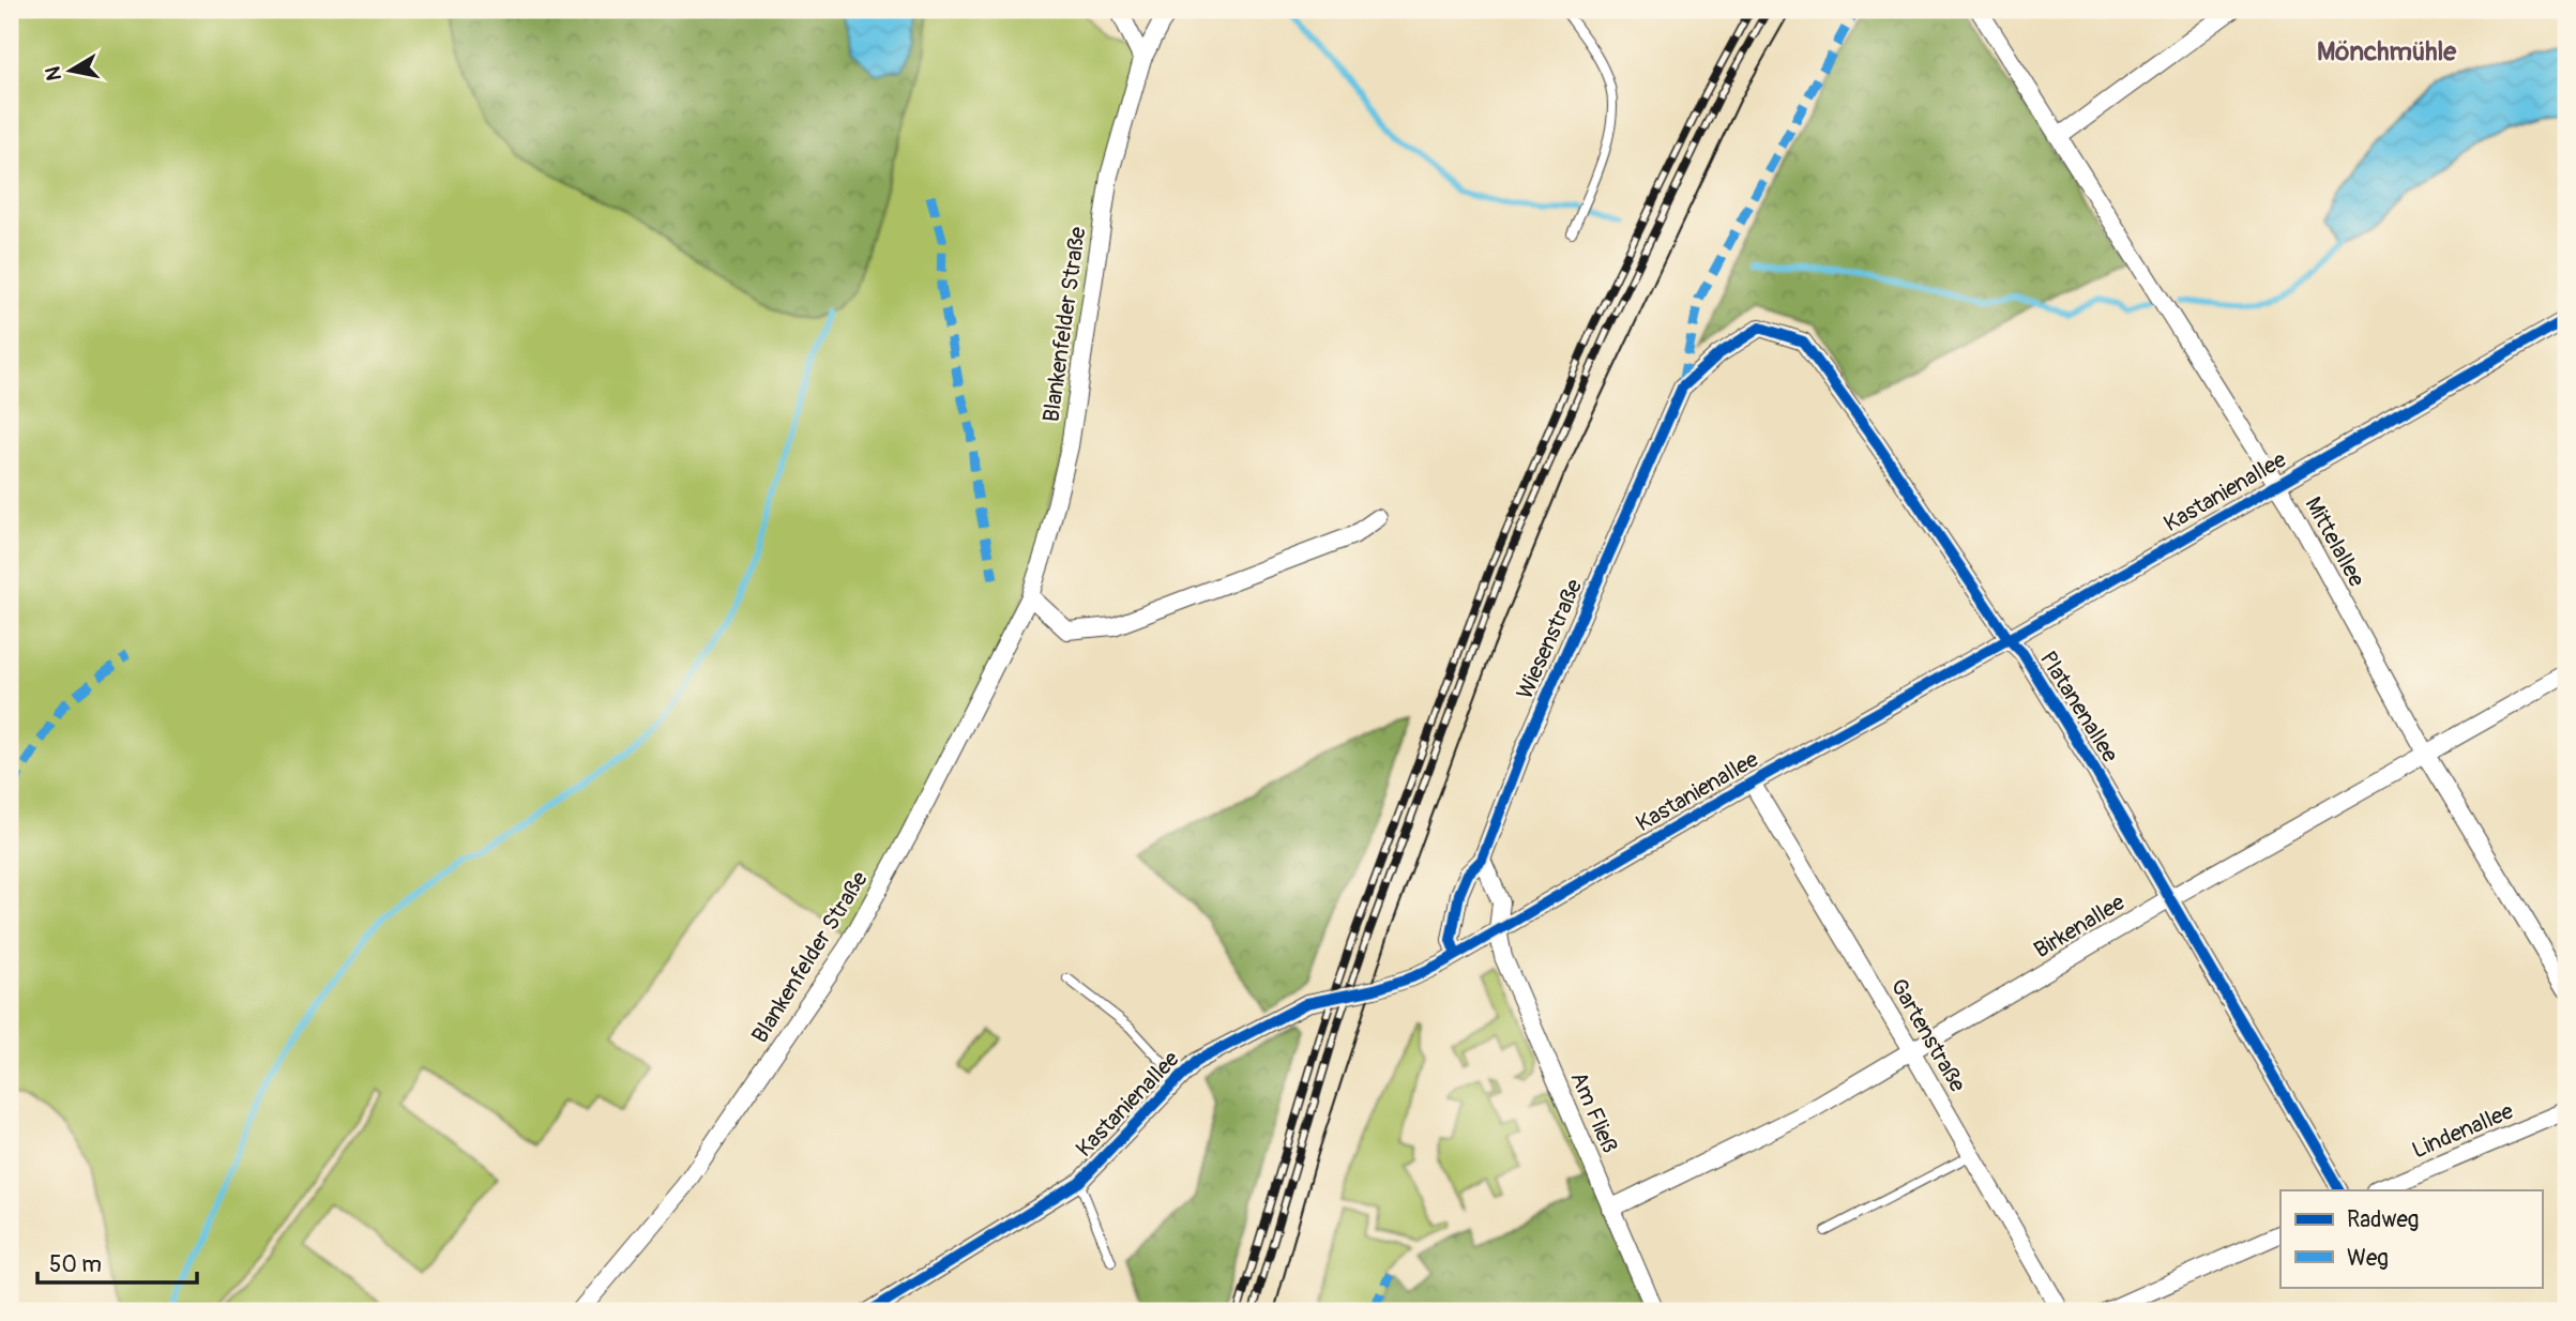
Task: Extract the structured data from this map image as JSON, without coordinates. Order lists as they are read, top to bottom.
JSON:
{
  "streets": {
    "street": [
      "Blankenfelder Straße",
      "Kastanienallee",
      "Mittelallee",
      "Wiesenstraße",
      "Platanenallee",
      "Birkenallee",
      "Gartenstraße",
      "Am Fließ",
      "Lindenallee"
    ]
  },
  "crossings": [
    ["Kastanienallee", "Mittelallee"],
    ["Kastanienallee", "Wiesenstraße"],
    ["Kastanienallee", "Platanenallee"],
    ["Kastanienallee", "Gartenstraße"],
    ["Kastanienallee", "Am Fließ"],
    ["Mittelallee", "Birkenallee"],
    ["Wiesenstraße", "Platanenallee"],
    ["Platanenallee", "Birkenallee"],
    ["Birkenallee", "Gartenstraße"],
    ["Birkenallee", "Am Fließ"]
  ],
  "districts": ["Mönchmühle"],
  "legend": ["Radweg", "Weg"],
  "scale_bar": "50 m",
  "north": "left"
}
